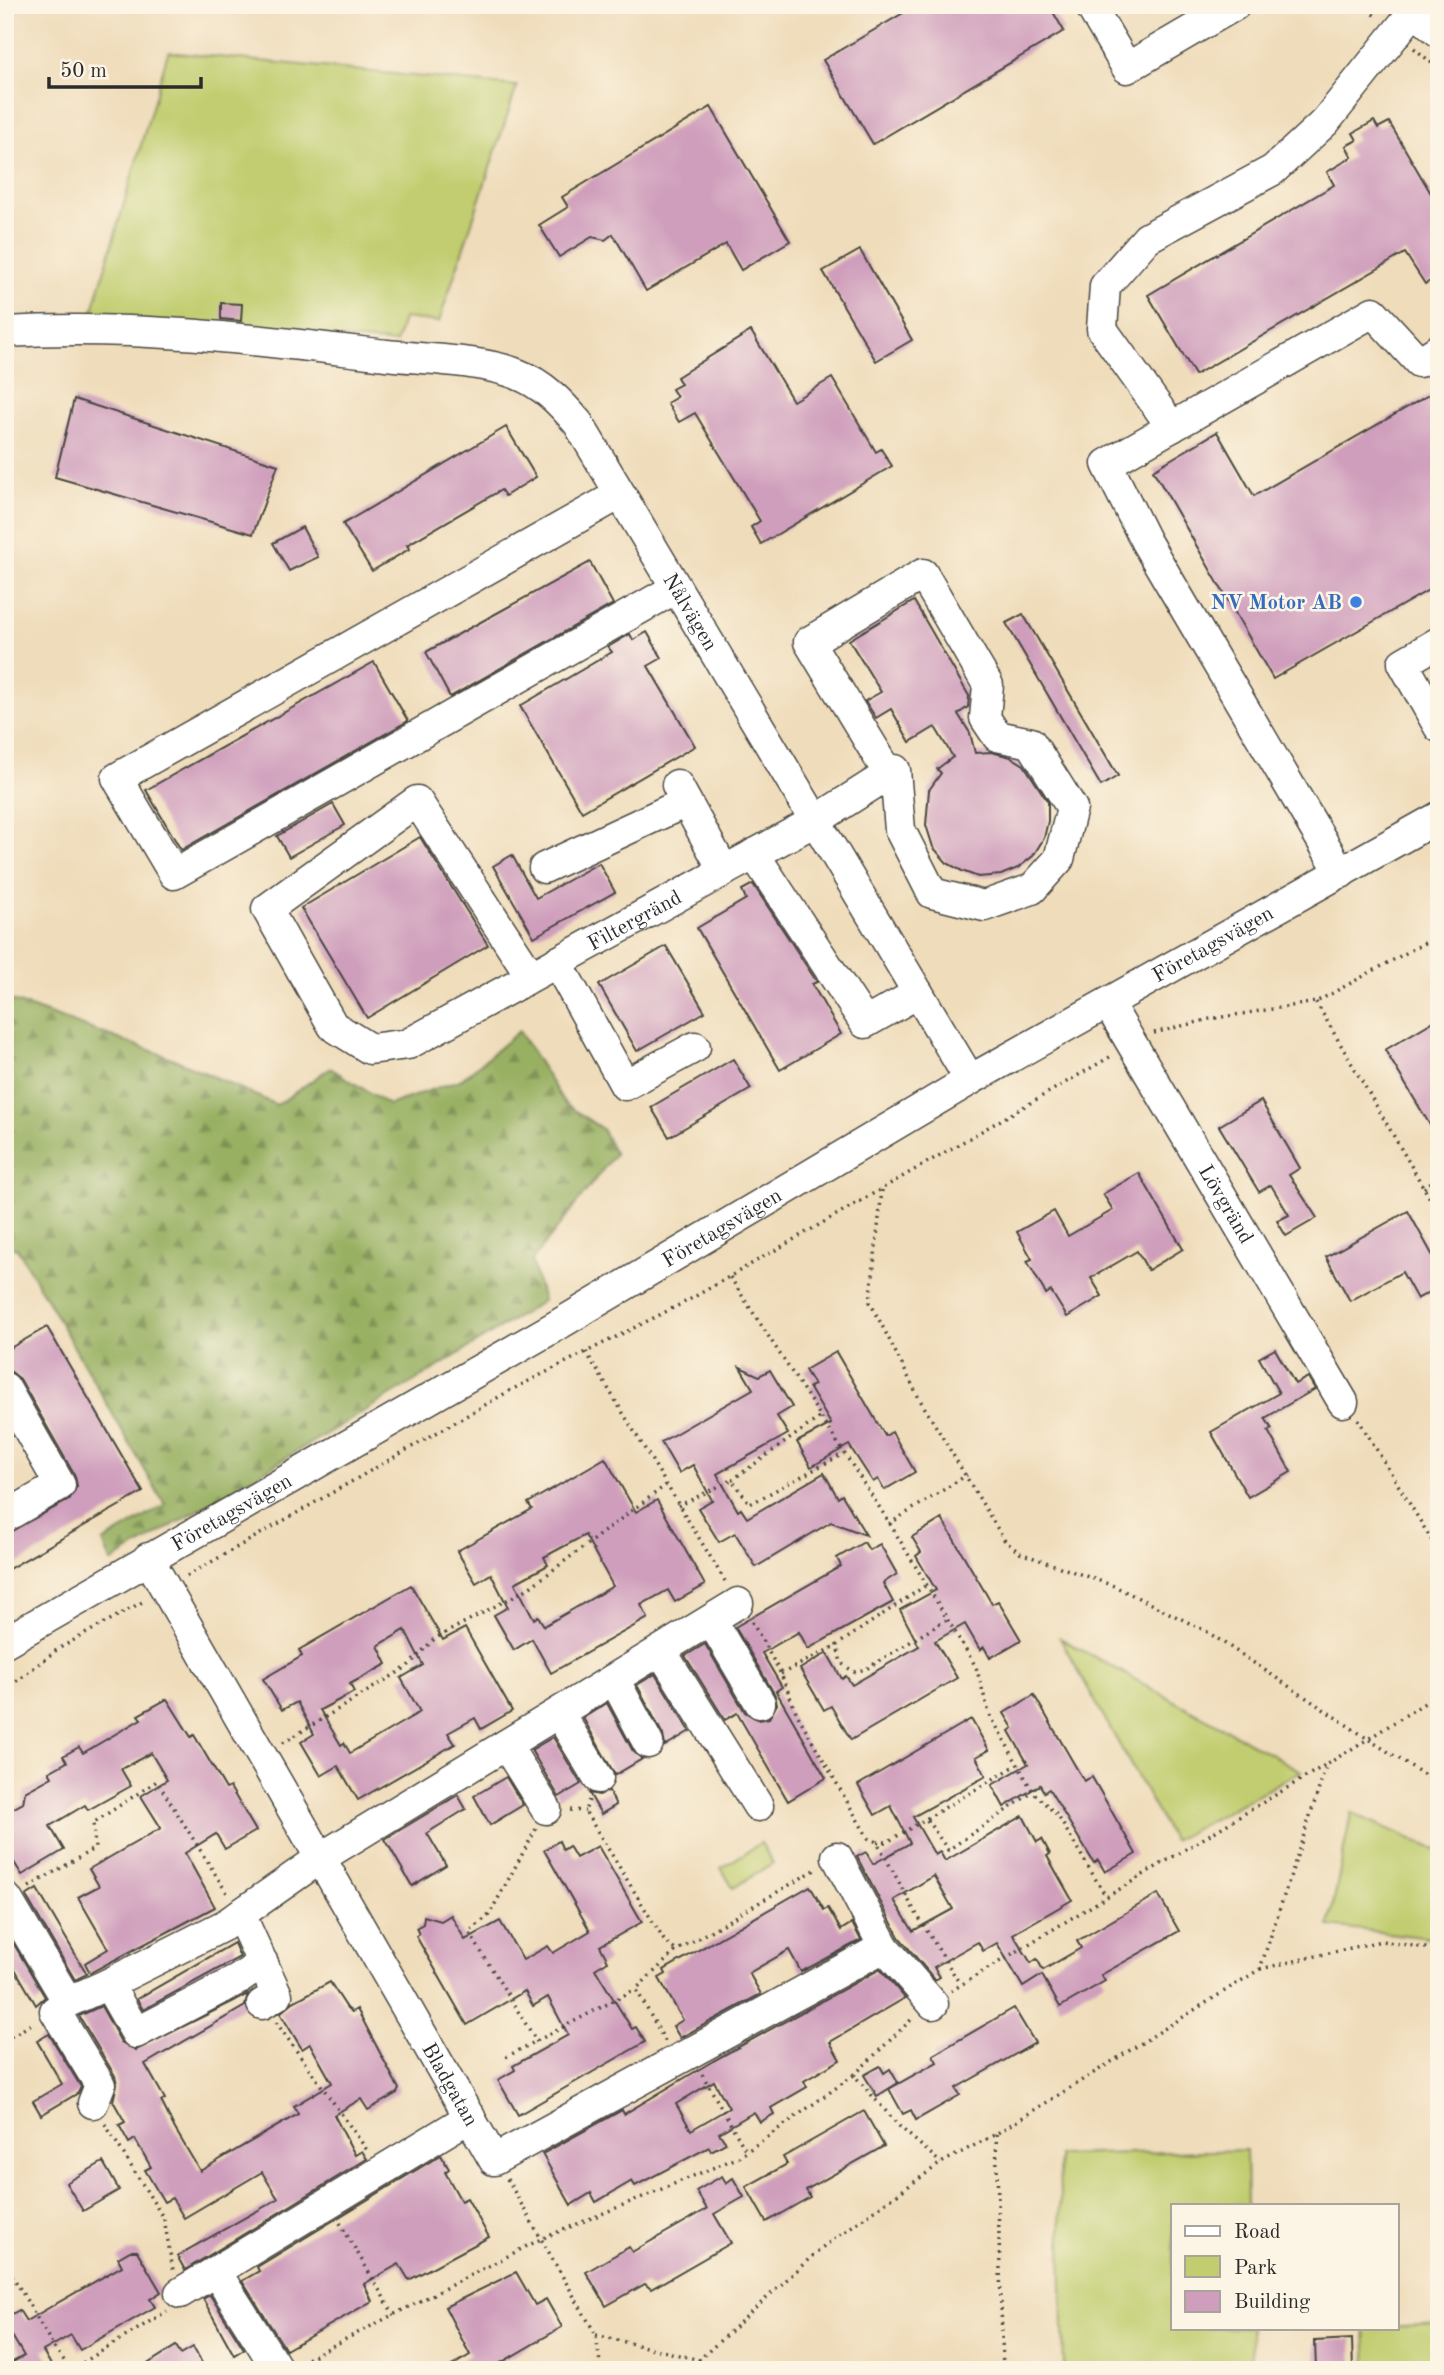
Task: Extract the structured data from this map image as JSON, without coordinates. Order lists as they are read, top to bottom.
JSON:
{
  "streets": {
    "street": [
      "Nålvägen",
      "Filtergränd",
      "Företagsvägen",
      "Lövgränd",
      "Bladgatan"
    ]
  },
  "crossings": [
    ["Nålvägen", "Filtergränd"],
    ["Nålvägen", "Företagsvägen"],
    ["Företagsvägen", "Lövgränd"],
    ["Företagsvägen", "Bladgatan"]
  ],
  "places": ["NV Motor AB"],
  "legend": ["Road", "Park", "Building"],
  "scale_bar": "50 m"
}
